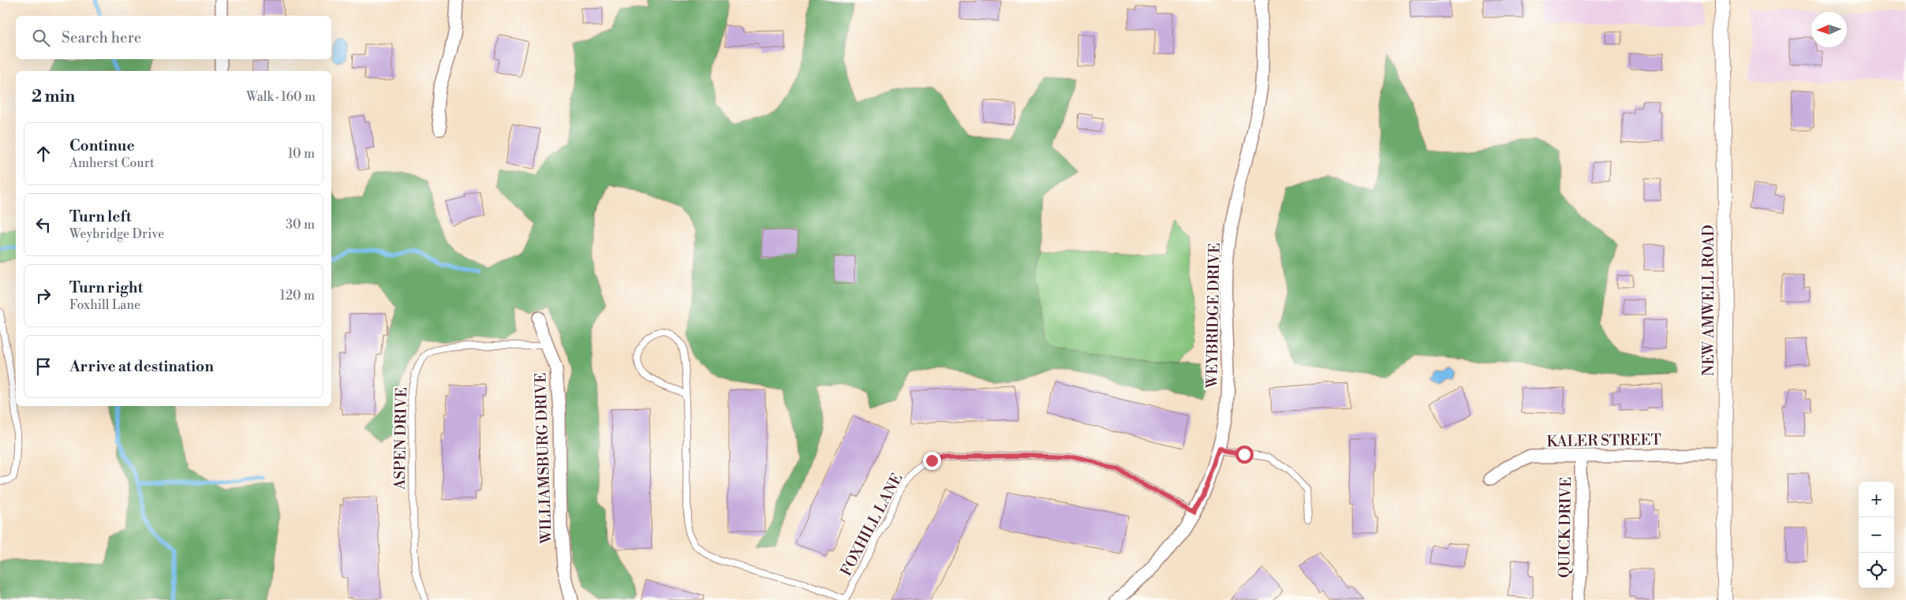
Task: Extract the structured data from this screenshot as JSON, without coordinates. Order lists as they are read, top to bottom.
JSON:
{
  "streets": {
    "street": [
      "NEW AMWELL ROAD",
      "WEYBRIDGE DRIVE",
      "KALER STREET",
      "WILLIAMSBURG DRIVE",
      "QUICK DRIVE"
    ],
    "lane": ["ASPEN DRIVE", "FOXHILL LANE"]
  },
  "crossings": [
    ["NEW AMWELL ROAD", "KALER STREET"],
    ["WEYBRIDGE DRIVE", "FOXHILL LANE"],
    ["ASPEN DRIVE", "WILLIAMSBURG DRIVE"],
    ["KALER STREET", "QUICK DRIVE"]
  ],
  "north": "left",
  "page": {
    "search": "Search here",
    "heading": ["2 min", "Walk · 160 m"],
    "list": [
      ["Continue", "Amherst Court", "10 m"],
      ["Turn left", "Weybridge Drive", "30 m"],
      ["Turn right", "Foxhill Lane", "120 m"],
      "Arrive at destination"
    ],
    "map_buttons": ["+", "−"]
  }
}
